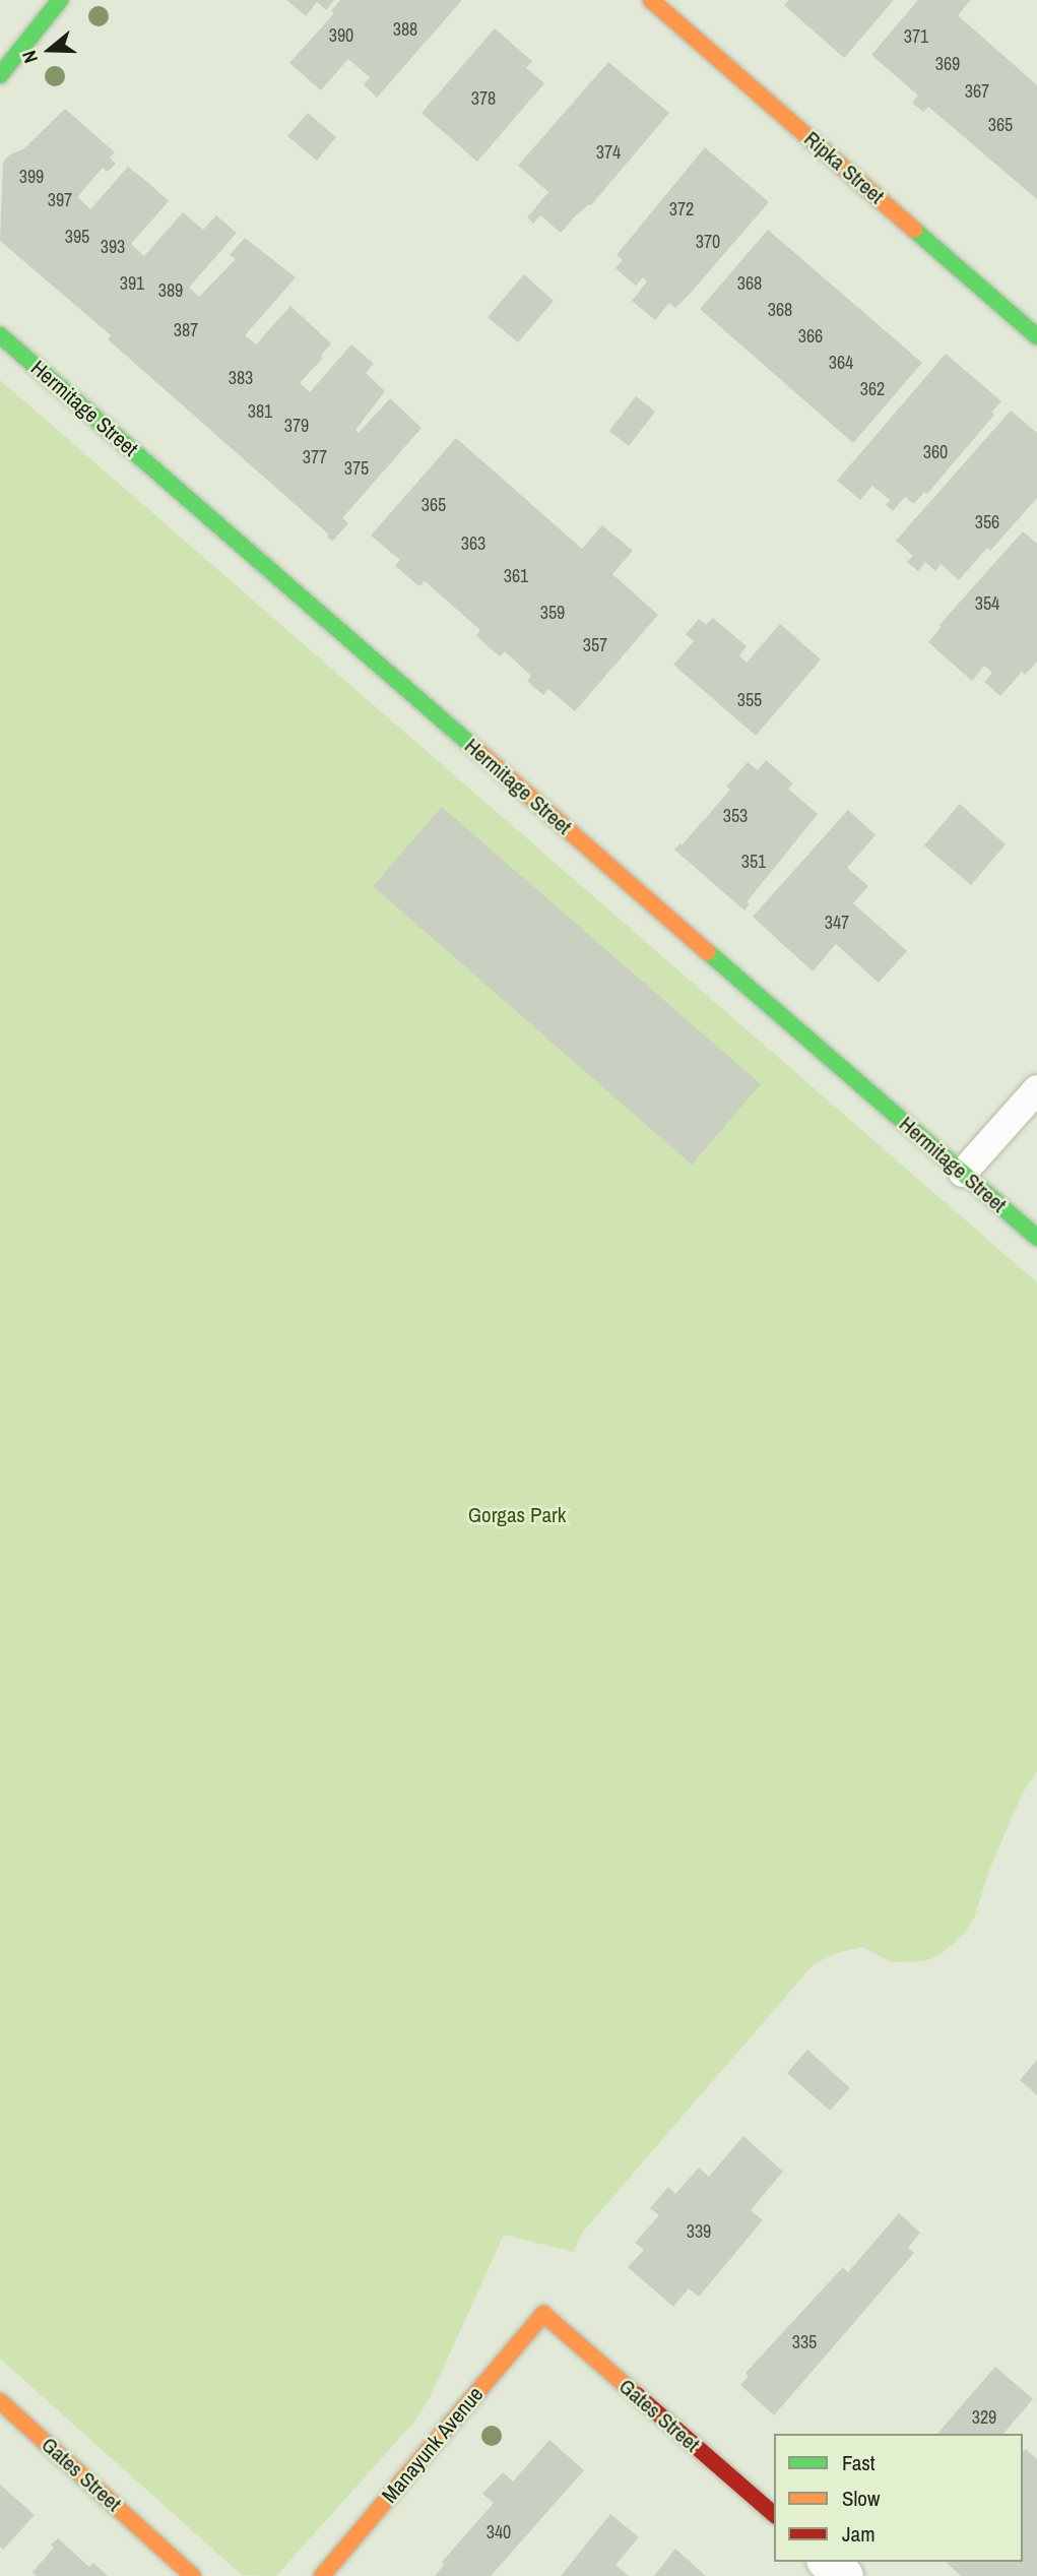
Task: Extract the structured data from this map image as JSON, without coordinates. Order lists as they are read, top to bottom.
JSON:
{
  "streets": {
    "street": [
      "Ripka Street",
      "Hermitage Street",
      "Gates Street",
      "Manayunk Avenue"
    ]
  },
  "crossings": [
    ["Gates Street", "Manayunk Avenue"]
  ],
  "parks": ["Gorgas Park"],
  "house_numbers": [
    "388",
    "390",
    "371",
    "369",
    "367",
    "378",
    "365",
    "374",
    "399",
    "397",
    "372",
    "395",
    "370",
    "393",
    "391",
    "368",
    "389",
    "368",
    "387",
    "366",
    "364",
    "383",
    "362",
    "381",
    "379",
    "360",
    "377",
    "375",
    "365",
    "356",
    "363",
    "361",
    "354",
    "359",
    "357",
    "355",
    "353",
    "351",
    "347",
    "339",
    "335",
    "329",
    "340"
  ],
  "legend": ["Fast", "Slow", "Jam"],
  "north": "left"
}
